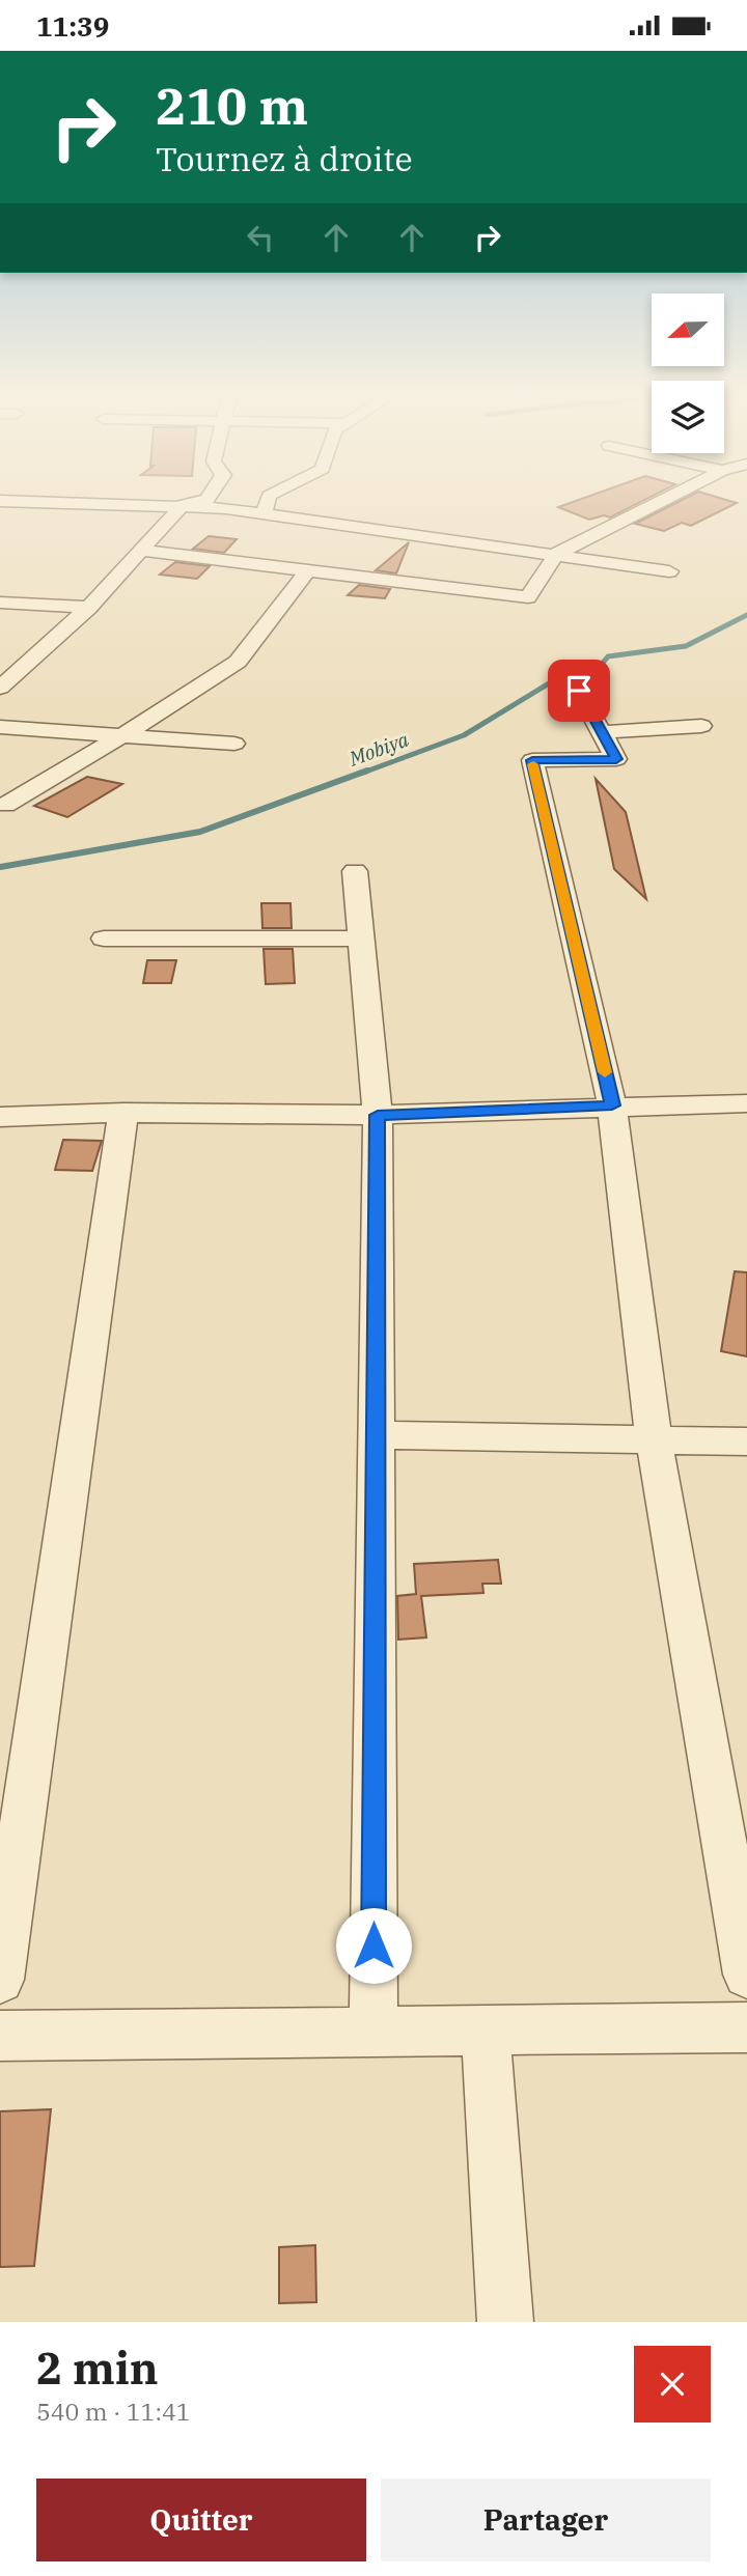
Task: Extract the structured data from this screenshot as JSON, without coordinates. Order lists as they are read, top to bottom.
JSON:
{
  "water": ["Mobiya"],
  "north": "left",
  "page": {
    "status": "11:39",
    "turn": ["210 m", "Tournez à droite"],
    "heading": ["2 min", "540 m · 11:41"],
    "buttons": ["Quitter", "Partager"]
  }
}
